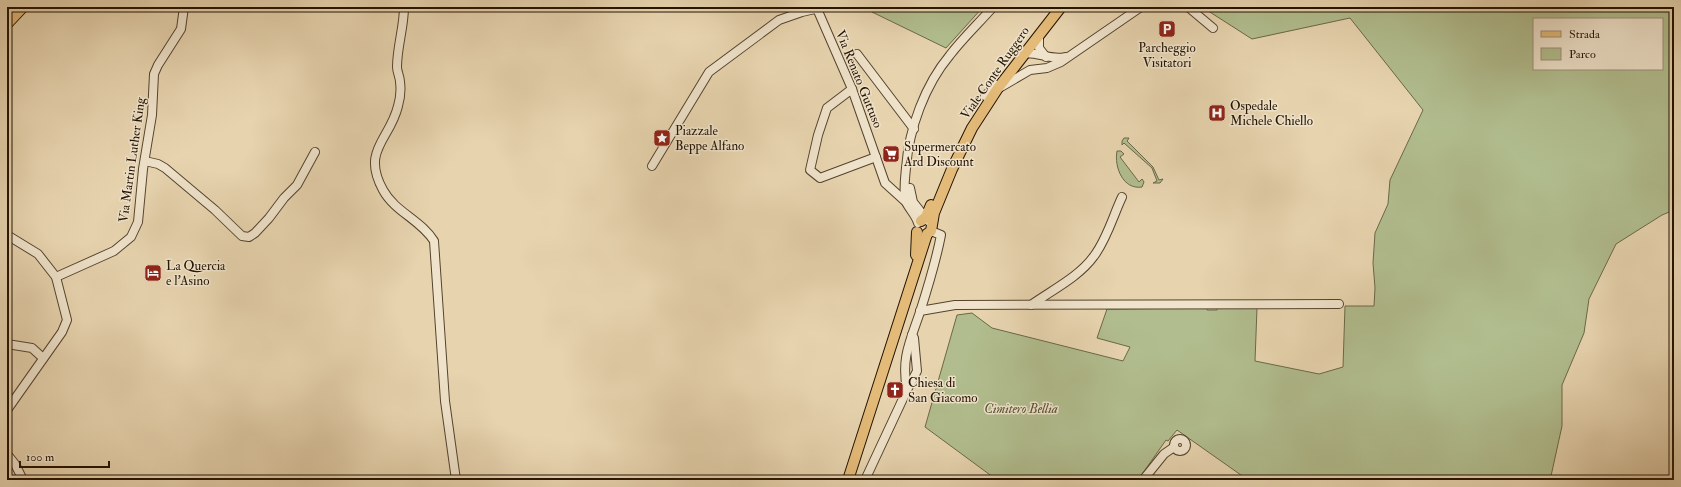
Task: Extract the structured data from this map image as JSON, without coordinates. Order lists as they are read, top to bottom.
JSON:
{
  "streets": {
    "main road": ["Viale Conte Ruggero"],
    "street": ["Via Renato Guttuso", "Via Martin Luther King"]
  },
  "crossings": [
    ["Viale Conte Ruggero", "Via Renato Guttuso"]
  ],
  "parks": ["Cimitero Bellia"],
  "places": {
    "parking": ["Parcheggio Visitatori"],
    "hospital": ["Ospedale Michele Chiello"],
    "place": ["Piazzale Beppe Alfano"],
    "supermarket": ["Supermercato Ard Discount"],
    "hotel": ["La Quercia e l'Asino"],
    "church": ["Chiesa di San Giacomo"]
  },
  "legend": ["Strada", "Parco"],
  "scale_bar": "100 m"
}
